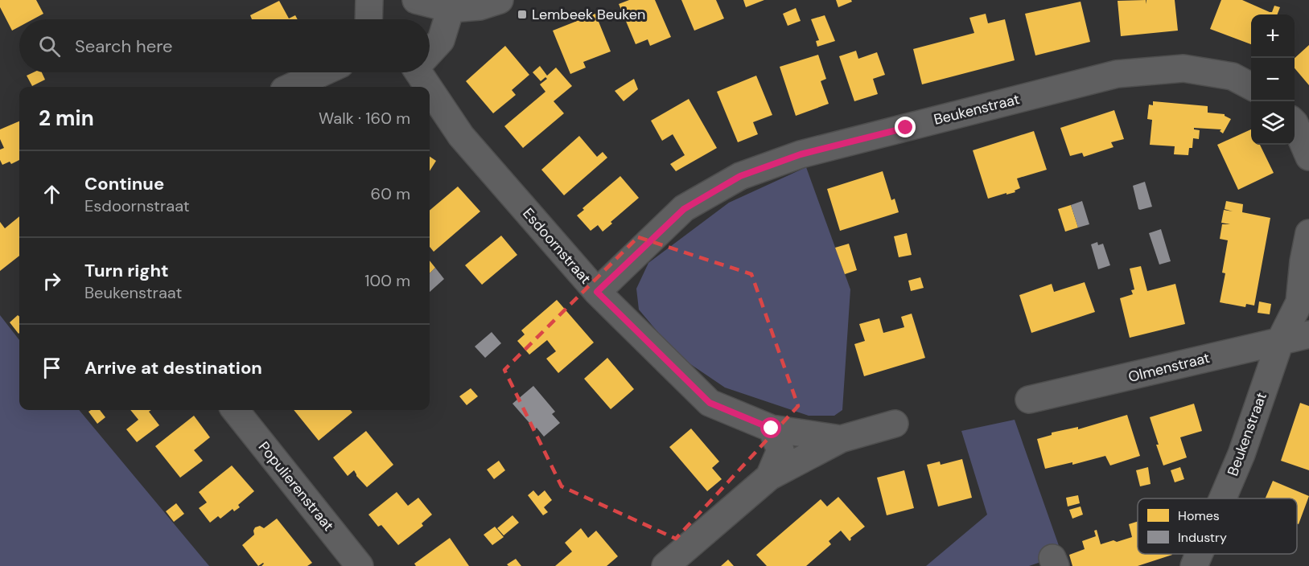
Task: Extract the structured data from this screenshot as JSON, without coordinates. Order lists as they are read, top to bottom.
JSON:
{
  "streets": {
    "street": [
      "Beukenstraat",
      "Esdoornstraat",
      "Olmenstraat",
      "Populierenstraat"
    ]
  },
  "crossings": [
    ["Beukenstraat", "Esdoornstraat"],
    ["Beukenstraat", "Olmenstraat"]
  ],
  "places": {
    "transit": ["Lembeek Beuken"]
  },
  "legend": ["Homes", "Industry"],
  "page": {
    "map_buttons": ["+", "−"],
    "search": "Search here",
    "heading": ["2 min", "Walk · 160 m"],
    "list": [
      ["Continue", "Esdoornstraat", "60 m"],
      ["Turn right", "Beukenstraat", "100 m"],
      "Arrive at destination"
    ]
  }
}
